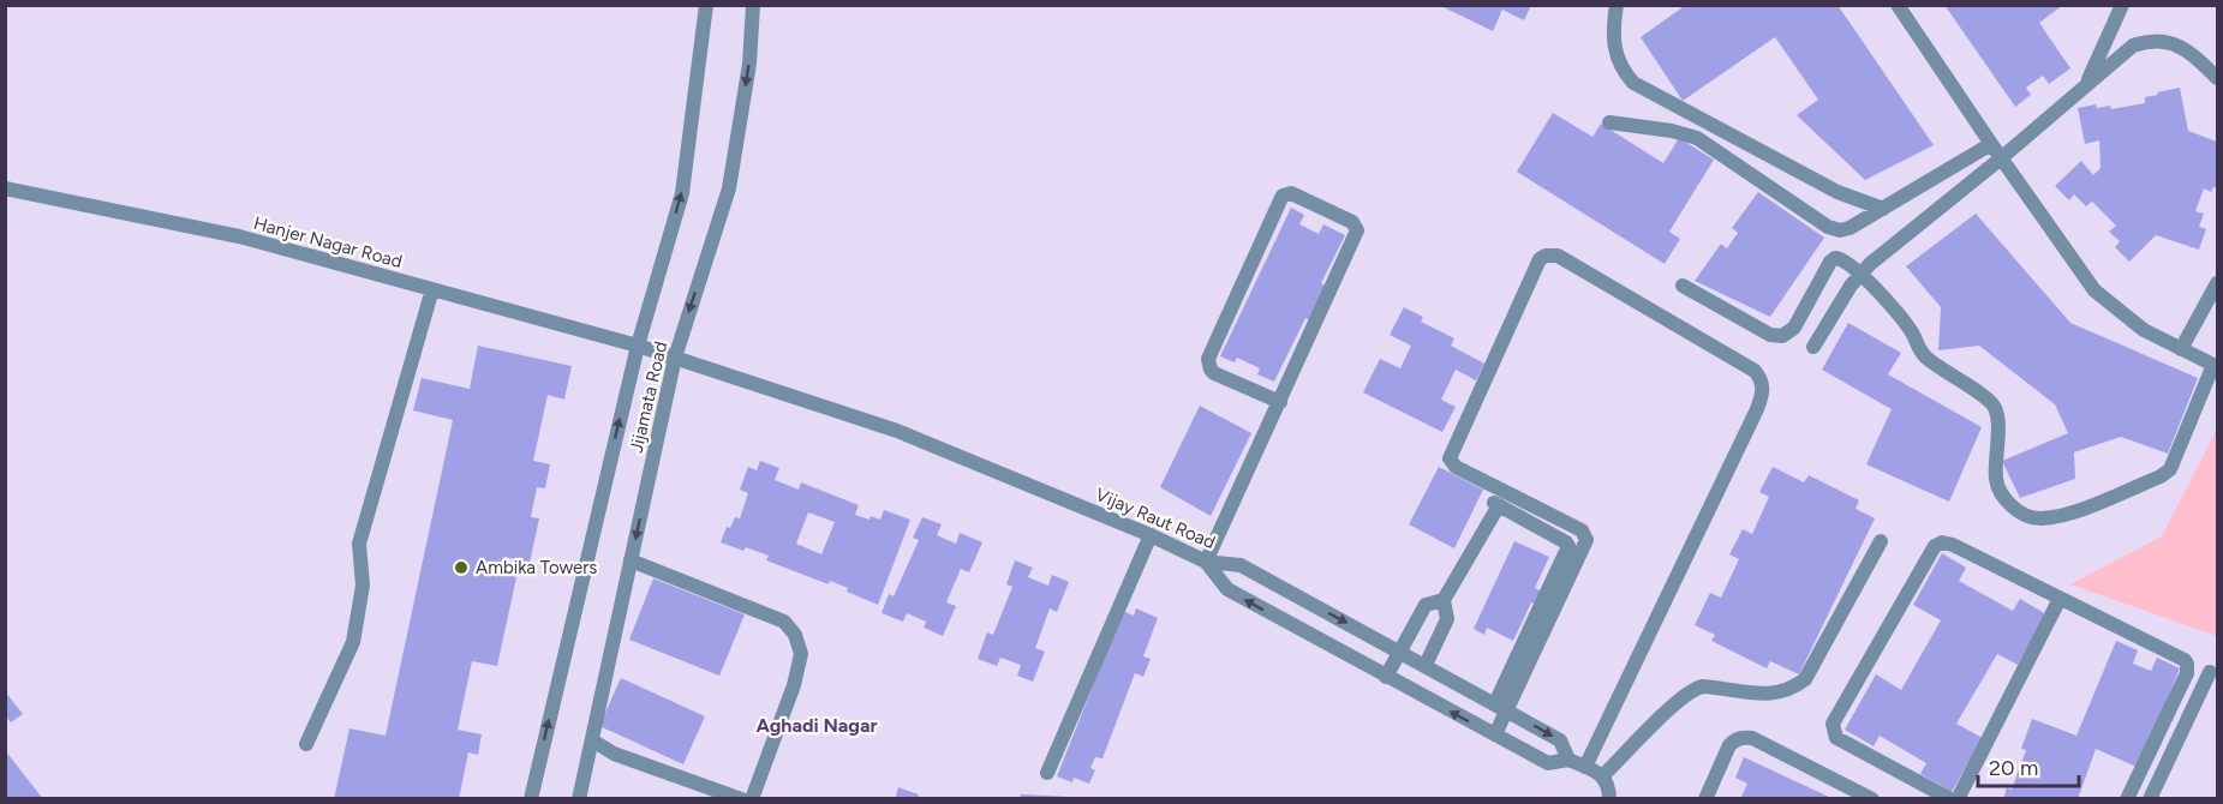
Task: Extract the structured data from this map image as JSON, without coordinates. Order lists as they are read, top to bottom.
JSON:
{
  "streets": {
    "street": ["Hanjer Nagar Road", "Jijamata Road", "Vijay Raut Road"]
  },
  "crossings": [
    ["Hanjer Nagar Road", "Jijamata Road"],
    ["Hanjer Nagar Road", "Vijay Raut Road"],
    ["Jijamata Road", "Vijay Raut Road"]
  ],
  "districts": ["Aghadi Nagar"],
  "places": ["Ambika Towers"],
  "scale_bar": "20 m"
}
